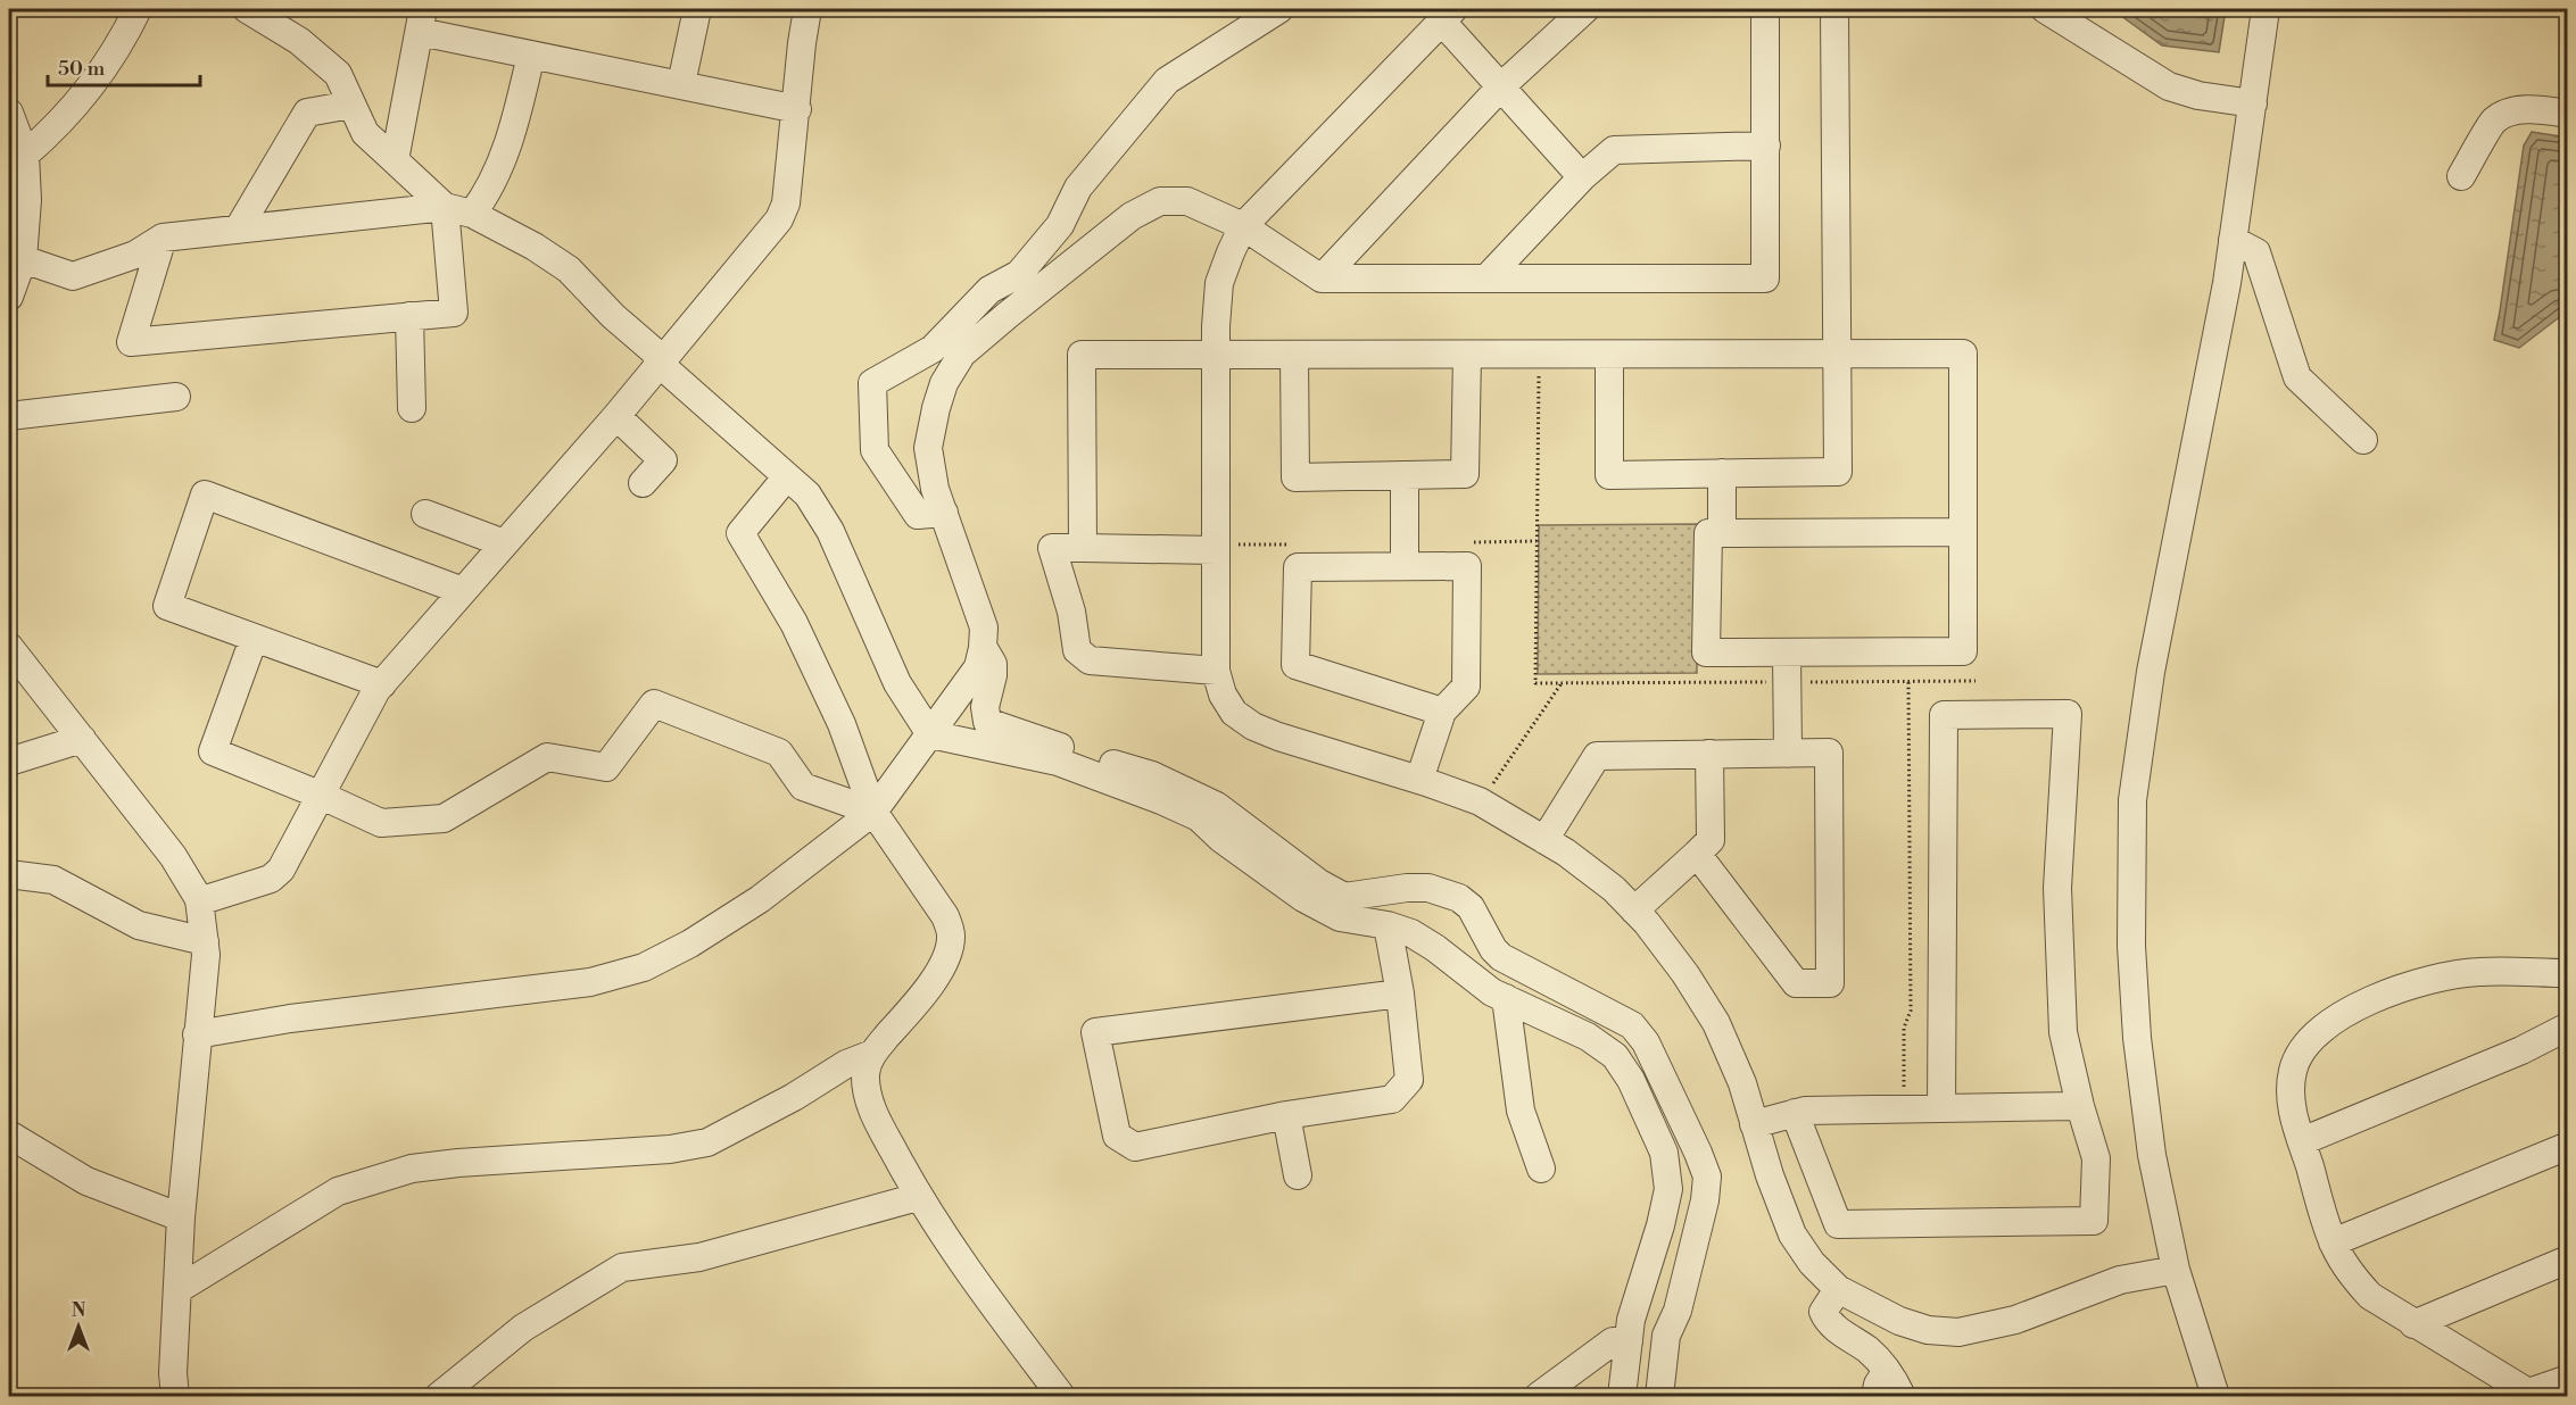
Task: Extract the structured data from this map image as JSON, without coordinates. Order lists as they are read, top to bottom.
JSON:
{
  "scale_bar": "50 m",
  "north": "top"
}
